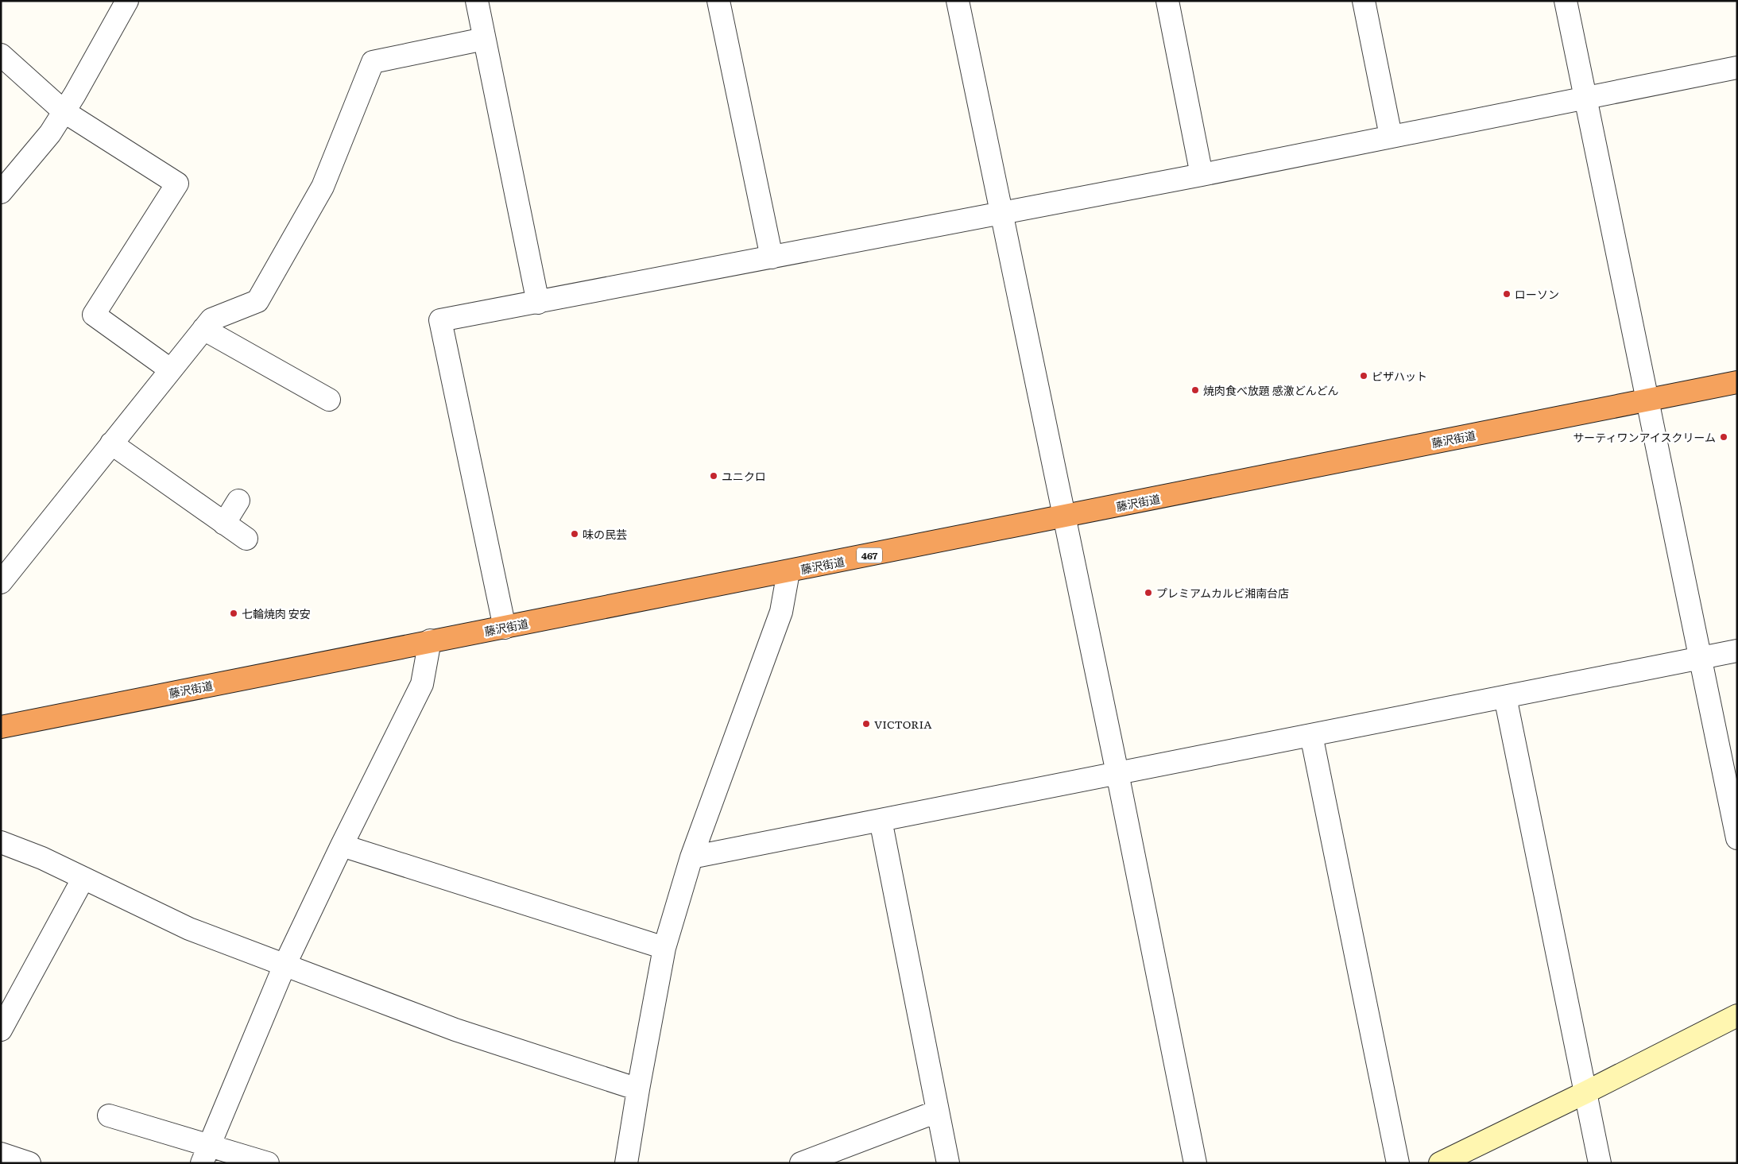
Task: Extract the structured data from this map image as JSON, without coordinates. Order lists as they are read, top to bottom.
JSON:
{
  "streets": {
    "highway": ["藤沢街道", "467"]
  },
  "places": [
    "ローソン",
    "ピザハット",
    "焼肉食べ放題 感激どんどん",
    "サーティワンアイスクリーム",
    "ユニクロ",
    "味の民芸",
    "プレミアムカルビ湘南台店",
    "七輪焼肉 安安",
    "VICTORIA"
  ]
}
